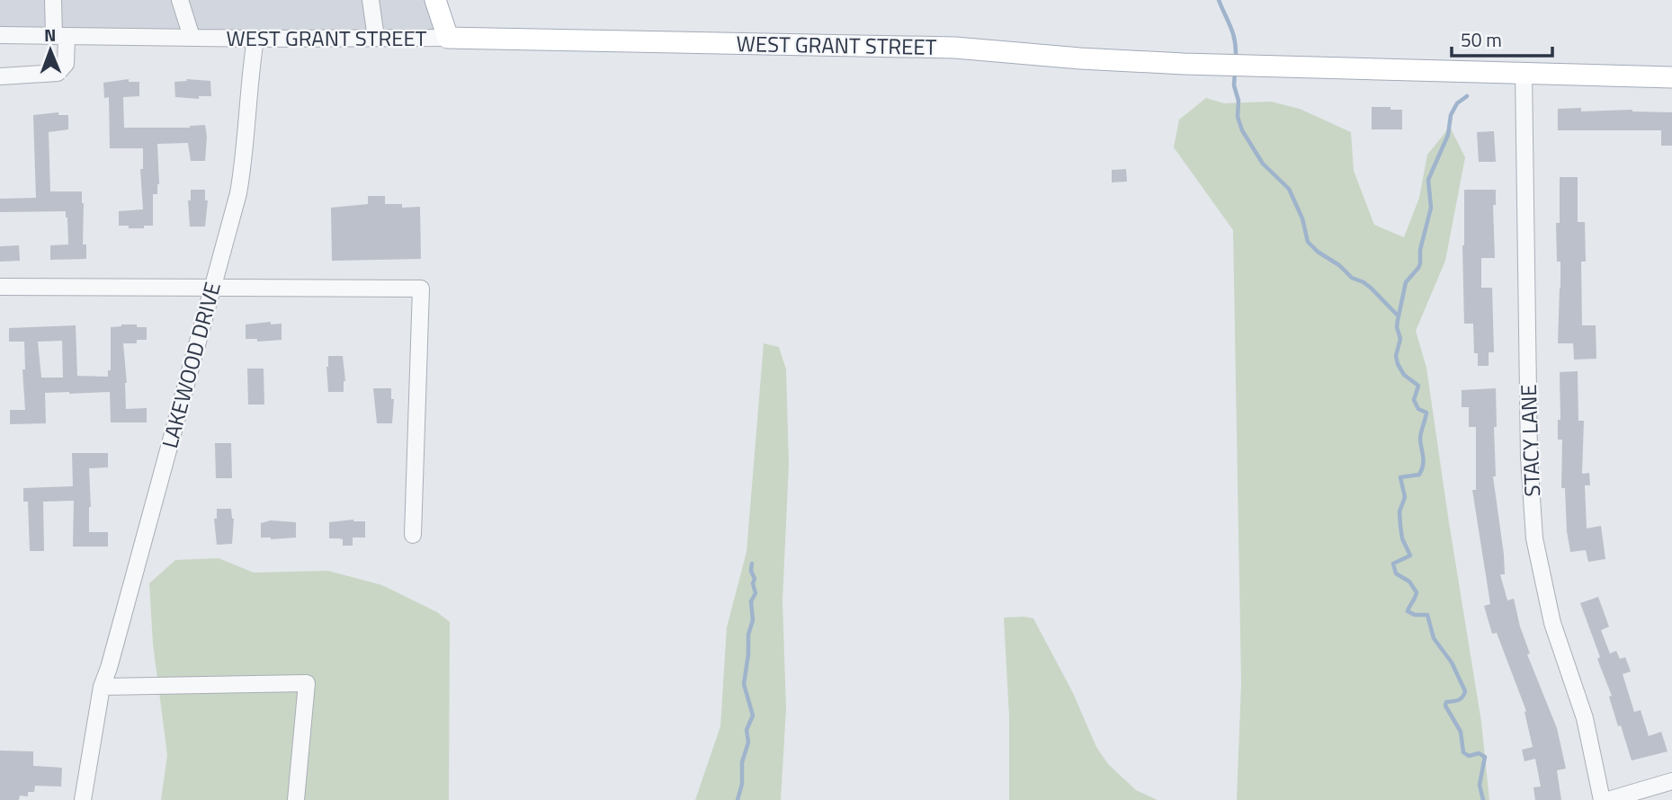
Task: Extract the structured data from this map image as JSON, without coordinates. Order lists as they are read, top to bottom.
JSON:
{
  "streets": {
    "main road": ["WEST GRANT STREET"],
    "street": ["LAKEWOOD DRIVE", "STACY LANE"]
  },
  "crossings": [
    ["WEST GRANT STREET", "LAKEWOOD DRIVE"],
    ["WEST GRANT STREET", "STACY LANE"]
  ],
  "scale_bar": "50 m",
  "north": "top"
}
